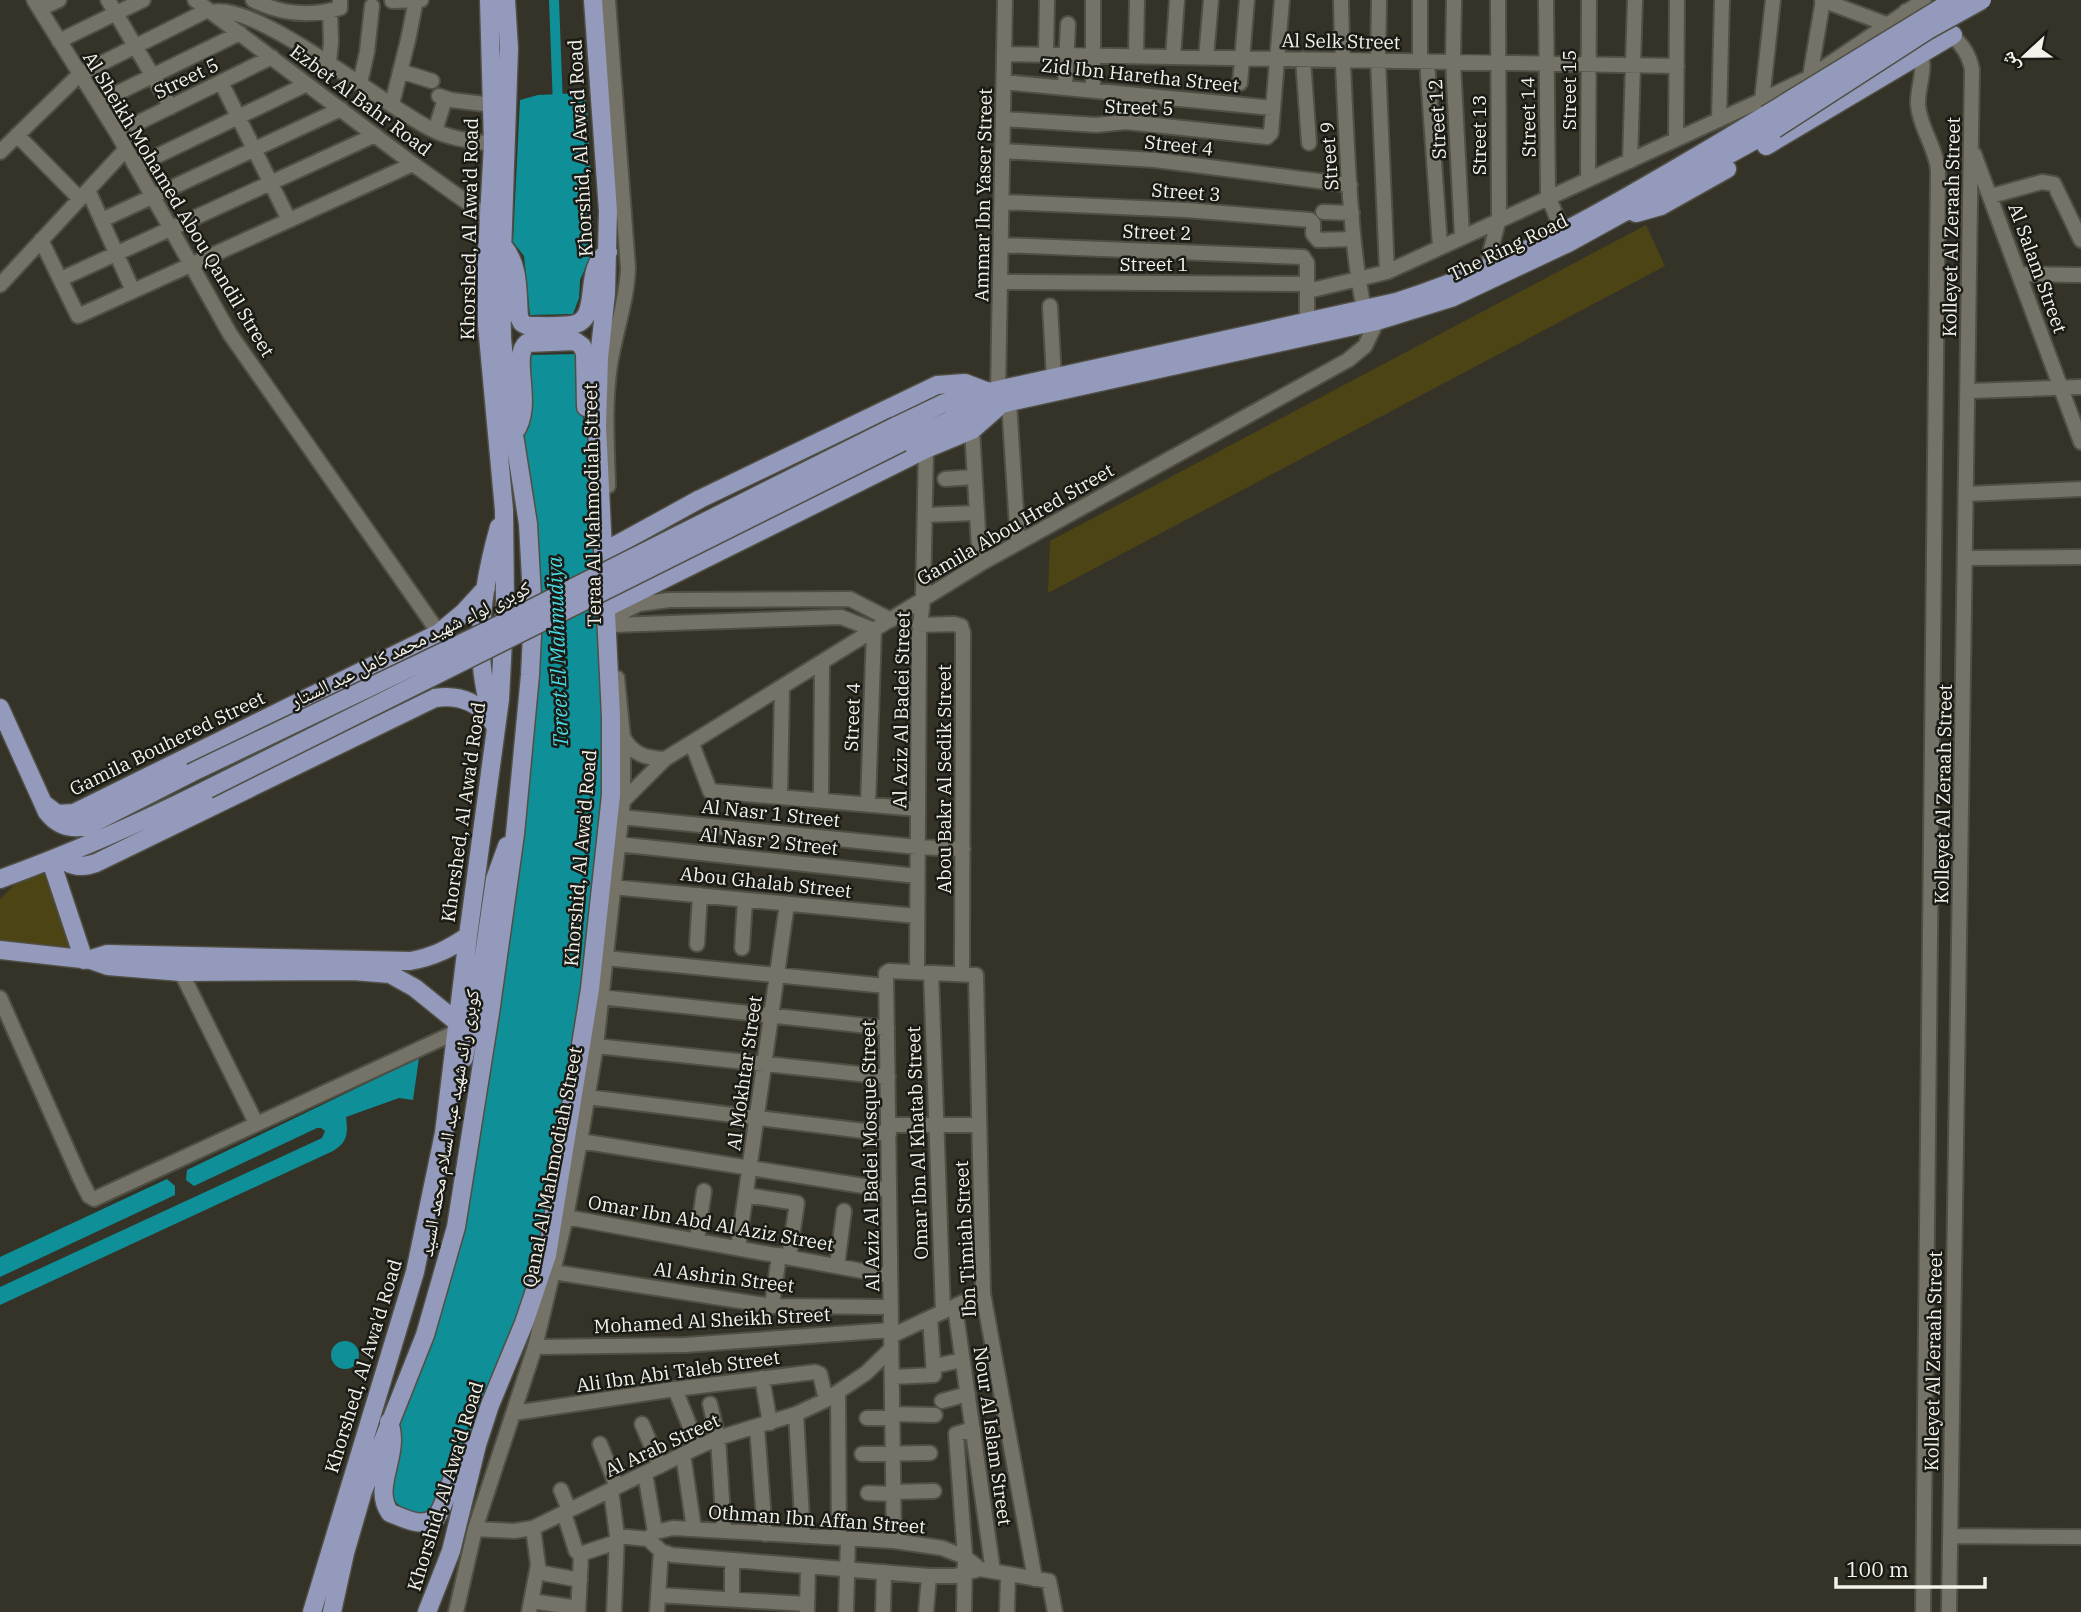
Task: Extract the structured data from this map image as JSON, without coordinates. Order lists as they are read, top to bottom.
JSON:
{
  "streets": {
    "main road": [
      "Khorshid, Al Awa'd Road",
      "Khorshed, Al Awa'd Road",
      "The Ring Road",
      "كوبرى لواء شهيد محمد كامل عبد الستار",
      "Gamila Bouhered Street",
      "كوبرى رائد شهيد عبد السلام محمد السيد"
    ],
    "street": [
      "Al Selk Street",
      "Zid Ibn Haretha Street",
      "Street 5",
      "Street 15",
      "Ezbet Al Bahr Road",
      "Street 14",
      "Street 12",
      "Street 13",
      "Street 4",
      "Street 9",
      "Street 3",
      "Ammar Ibn Yaser Street",
      "Al Sheikh Mohamed Abou Qandil Street",
      "Kolleyet Al Zeraah Street",
      "Street 2",
      "Street 1",
      "Al Salam Street",
      "Teraa Al Mahmodiah Street",
      "Gamila Abou Hred Street",
      "Al Aziz Al Badei Street",
      "Abou Bakr Al Sedik Street",
      "Al Nasr 1 Street",
      "Al Nasr 2 Street",
      "Abou Ghalab Street",
      "Al Mokhtar Street",
      "Omar Ibn Al Khatab Street",
      "Al Aziz Al Badei Mosque Street",
      "Qanal Al Mahmodiah Street",
      "Omar Ibn Abd Al Aziz Street",
      "Ibn Timiah Street",
      "Al Ashrin Street",
      "Mohamed Al Sheikh Street",
      "Ali Ibn Abi Taleb Street",
      "Nour Al Islam Street",
      "Al Arab Street",
      "Othman Ibn Affan Street"
    ]
  },
  "crossings": [
    ["Al Selk Street", "Street 15"],
    ["Al Selk Street", "Street 14"],
    ["Al Selk Street", "Street 12"],
    ["Al Selk Street", "Street 13"],
    ["Al Selk Street", "Street 9"],
    ["Al Selk Street", "Ammar Ibn Yaser Street"],
    ["Zid Ibn Haretha Street", "Street 5"],
    ["Zid Ibn Haretha Street", "Ammar Ibn Yaser Street"],
    ["Street 5", "Ezbet Al Bahr Road"],
    ["Street 5", "Ammar Ibn Yaser Street"],
    ["Street 5", "Al Sheikh Mohamed Abou Qandil Street"],
    ["Street 15", "Street 1"],
    ["Ezbet Al Bahr Road", "Khorshed, Al Awa'd Road"],
    ["Street 14", "The Ring Road"],
    ["Street 14", "Street 1"],
    ["Street 12", "Street 1"],
    ["Street 13", "The Ring Road"],
    ["Street 13", "Street 1"],
    ["Street 4", "Street 9"],
    ["Street 4", "Ammar Ibn Yaser Street"],
    ["Street 4", "Gamila Abou Hred Street"],
    ["Street 9", "Street 3"],
    ["Street 9", "The Ring Road"],
    ["Street 9", "Street 1"],
    ["Street 9", "Gamila Abou Hred Street"],
    ["Street 3", "Ammar Ibn Yaser Street"],
    ["Ammar Ibn Yaser Street", "Street 2"],
    ["Ammar Ibn Yaser Street", "The Ring Road"],
    ["Ammar Ibn Yaser Street", "Street 1"],
    ["Ammar Ibn Yaser Street", "Gamila Abou Hred Street"],
    ["Ammar Ibn Yaser Street", "كوبرى لواء شهيد محمد كامل عبد الستار"],
    ["Al Sheikh Mohamed Abou Qandil Street", "Gamila Bouhered Street"],
    ["Kolleyet Al Zeraah Street", "Al Salam Street"],
    ["Khorshed, Al Awa'd Road", "كوبرى رائد شهيد عبد السلام محمد السيد"],
    ["Street 2", "Street 1"],
    ["The Ring Road", "Street 1"],
    ["The Ring Road", "Gamila Abou Hred Street"],
    ["The Ring Road", "كوبرى لواء شهيد محمد كامل عبد الستار"],
    ["Teraa Al Mahmodiah Street", "Gamila Abou Hred Street"],
    ["Teraa Al Mahmodiah Street", "Qanal Al Mahmodiah Street"],
    ["Gamila Abou Hred Street", "Al Aziz Al Badei Street"],
    ["Gamila Abou Hred Street", "Qanal Al Mahmodiah Street"],
    ["كوبرى لواء شهيد محمد كامل عبد الستار", "Gamila Bouhered Street"],
    ["Al Aziz Al Badei Street", "Abou Bakr Al Sedik Street"],
    ["Al Aziz Al Badei Street", "Al Nasr 1 Street"],
    ["Al Aziz Al Badei Street", "Al Nasr 2 Street"],
    ["Al Aziz Al Badei Street", "Abou Ghalab Street"],
    ["Al Aziz Al Badei Street", "Omar Ibn Al Khatab Street"],
    ["Abou Bakr Al Sedik Street", "Al Nasr 1 Street"],
    ["Abou Bakr Al Sedik Street", "Ibn Timiah Street"],
    ["Al Nasr 1 Street", "Qanal Al Mahmodiah Street"],
    ["Al Nasr 2 Street", "Qanal Al Mahmodiah Street"],
    ["Abou Ghalab Street", "Al Mokhtar Street"],
    ["Abou Ghalab Street", "Qanal Al Mahmodiah Street"],
    ["Al Mokhtar Street", "Omar Ibn Abd Al Aziz Street"],
    ["Omar Ibn Al Khatab Street", "Nour Al Islam Street"],
    ["Omar Ibn Al Khatab Street", "Al Arab Street"],
    ["Al Aziz Al Badei Mosque Street", "Omar Ibn Abd Al Aziz Street"],
    ["Al Aziz Al Badei Mosque Street", "Al Ashrin Street"],
    ["Al Aziz Al Badei Mosque Street", "Mohamed Al Sheikh Street"],
    ["Al Aziz Al Badei Mosque Street", "Al Arab Street"],
    ["Al Aziz Al Badei Mosque Street", "Othman Ibn Affan Street"],
    ["Qanal Al Mahmodiah Street", "Omar Ibn Abd Al Aziz Street"],
    ["Qanal Al Mahmodiah Street", "Al Ashrin Street"],
    ["Qanal Al Mahmodiah Street", "Mohamed Al Sheikh Street"],
    ["Qanal Al Mahmodiah Street", "Ali Ibn Abi Taleb Street"],
    ["Qanal Al Mahmodiah Street", "Al Arab Street"],
    ["Ibn Timiah Street", "Al Arab Street"],
    ["Ibn Timiah Street", "Othman Ibn Affan Street"],
    ["Mohamed Al Sheikh Street", "Al Arab Street"],
    ["Ali Ibn Abi Taleb Street", "Al Arab Street"],
    ["Nour Al Islam Street", "Al Arab Street"],
    ["Nour Al Islam Street", "Othman Ibn Affan Street"]
  ],
  "water": ["Tereet El Mahmudiya"],
  "scale_bar": "100 m",
  "north": "left"
}
